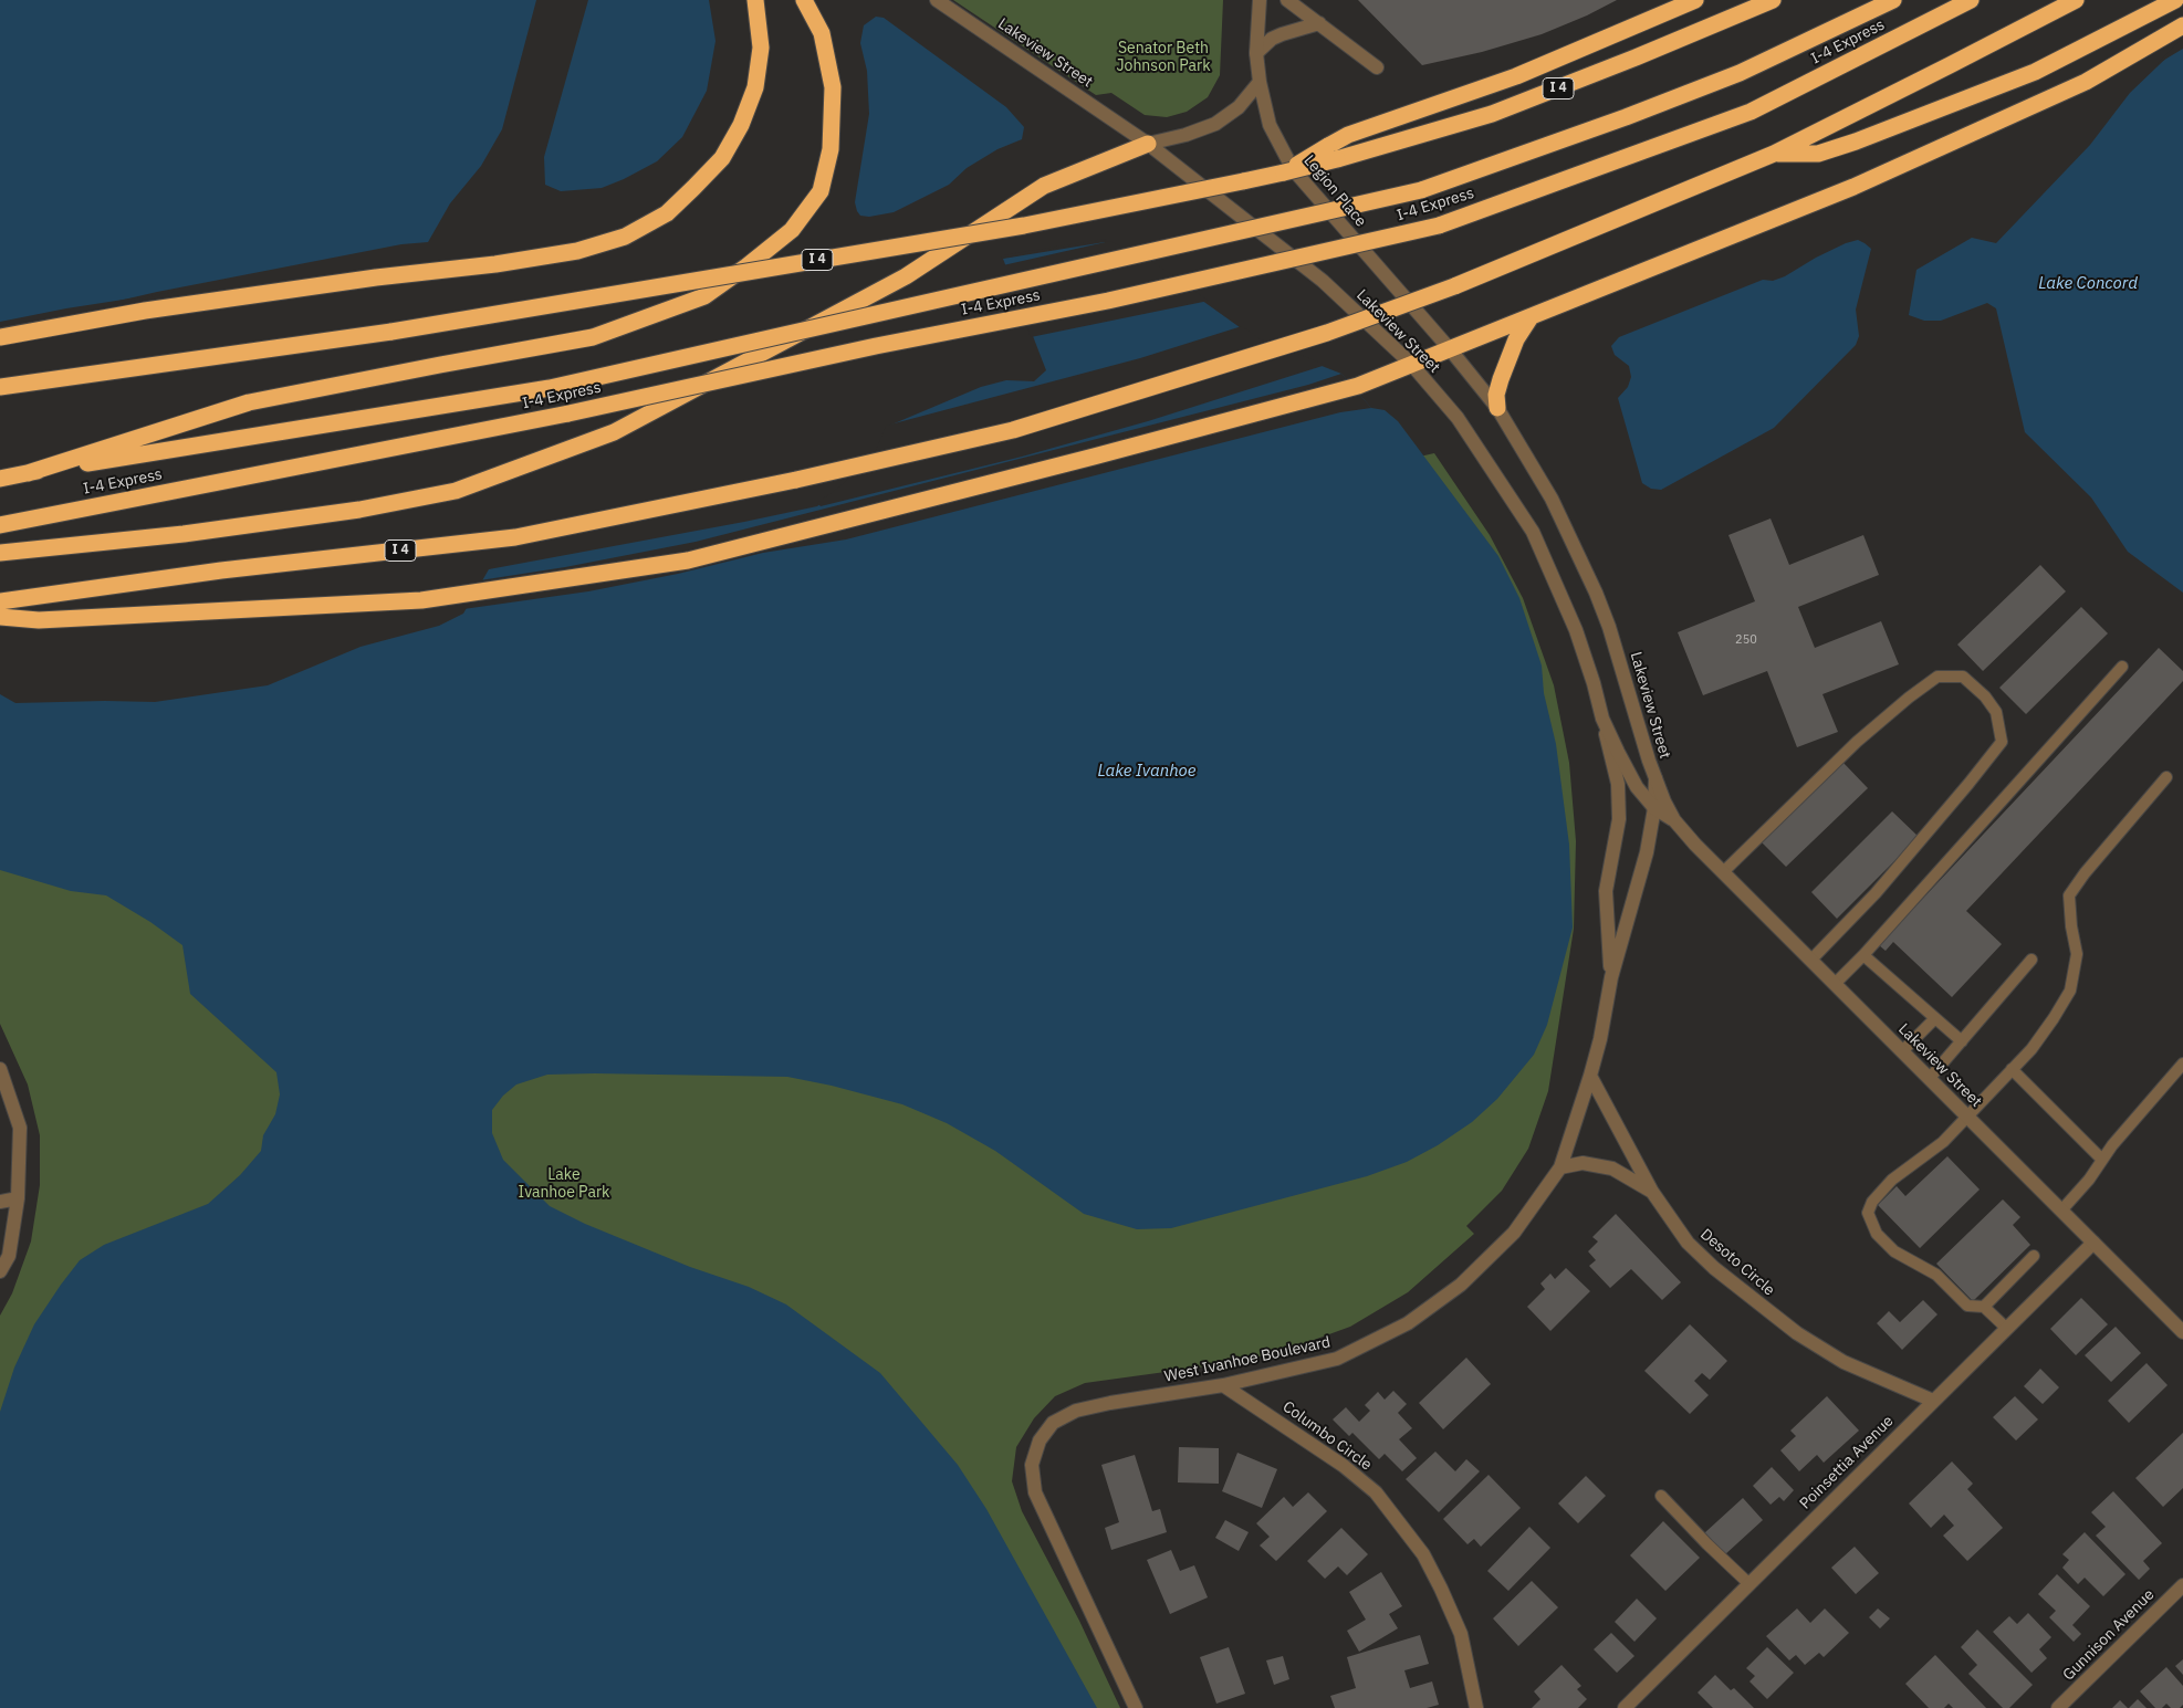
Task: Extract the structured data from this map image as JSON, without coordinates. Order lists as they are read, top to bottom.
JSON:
{
  "streets": {
    "highway": ["I-4 Express", "I 4"],
    "street": [
      "Lakeview Street",
      "Legion Place",
      "Desoto Circle",
      "West Ivanhoe Boulevard",
      "Columbo Circle",
      "Poinsettia Avenue",
      "Gunnison Avenue"
    ]
  },
  "crossings": [
    ["Lakeview Street", "Legion Place"],
    ["Lakeview Street", "West Ivanhoe Boulevard"],
    ["Lakeview Street", "Poinsettia Avenue"],
    ["Desoto Circle", "West Ivanhoe Boulevard"],
    ["Desoto Circle", "Poinsettia Avenue"],
    ["West Ivanhoe Boulevard", "Columbo Circle"]
  ],
  "water": ["Lake Concord", "Lake Ivanhoe"],
  "parks": ["Senator Beth Johnson Park", "Lake Ivanhoe Park"],
  "house_numbers": ["250"]
}
